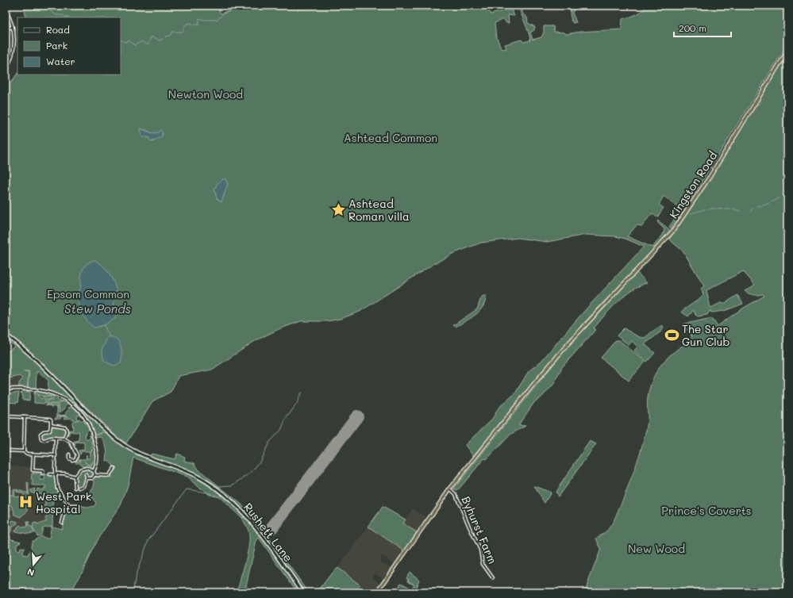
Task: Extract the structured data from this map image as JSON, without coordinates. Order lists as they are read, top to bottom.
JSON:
{
  "streets": {
    "highway": ["Kingston Road"],
    "main road": ["Rushett Lane"],
    "street": ["Byhurst Farm"]
  },
  "crossings": [
    ["Kingston Road", "Byhurst Farm"]
  ],
  "water": ["Stew Ponds"],
  "parks": [
    "Newton Wood",
    "Ashtead Common",
    "Epsom Common",
    "Prince's Coverts",
    "New Wood"
  ],
  "places": {
    "place": ["Ashtead Roman villa"],
    "sports": ["The Star Gun Club"],
    "hospital": ["West Park Hospital"]
  },
  "legend": ["Road", "Park", "Water"],
  "scale_bar": "200 m",
  "north": "bottom"
}
